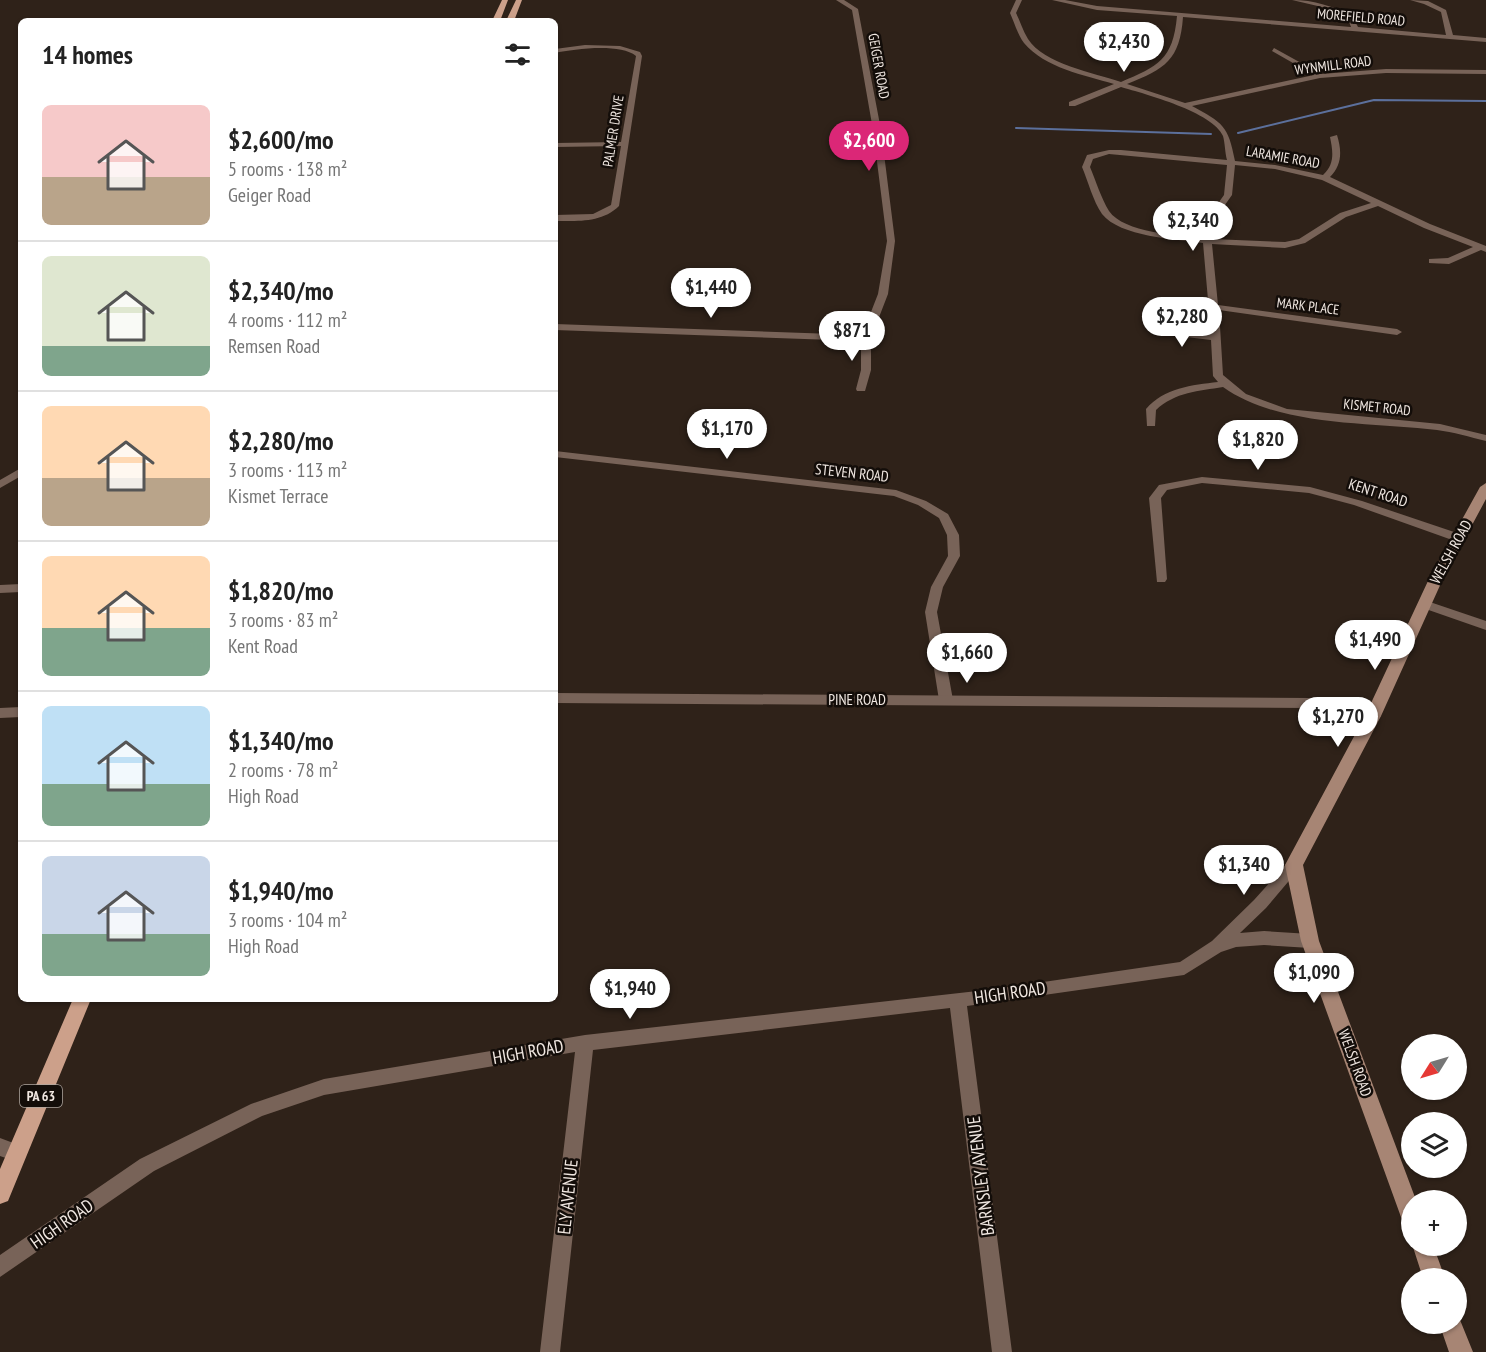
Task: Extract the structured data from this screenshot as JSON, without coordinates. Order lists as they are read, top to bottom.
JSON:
{
  "streets": {
    "main road": ["WELSH ROAD", "PA 63"],
    "street": [
      "MOREFIELD ROAD",
      "WYNMILL ROAD",
      "GEIGER ROAD",
      "PALMER DRIVE",
      "LARAMIE ROAD",
      "MARK PLACE",
      "KISMET ROAD",
      "STEVEN ROAD",
      "KENT ROAD",
      "PINE ROAD",
      "HIGH ROAD",
      "BARNSLEY AVENUE",
      "ELY AVENUE"
    ]
  },
  "crossings": [
    ["STEVEN ROAD", "PINE ROAD"],
    ["KENT ROAD", "WELSH ROAD"],
    ["WELSH ROAD", "PINE ROAD"],
    ["WELSH ROAD", "HIGH ROAD"],
    ["HIGH ROAD", "BARNSLEY AVENUE"],
    ["HIGH ROAD", "ELY AVENUE"]
  ],
  "north": "bottom left",
  "page": {
    "heading": "14 homes",
    "price": [
      "$2,430",
      "$2,600",
      "$2,340",
      "$1,440",
      "$2,280",
      "$871",
      "$1,170",
      "$1,820",
      "$1,490",
      "$1,660",
      "$1,270",
      "$1,340",
      "$1,090",
      "$1,940"
    ],
    "list": [
      {
        "name": "$2,600/mo",
        "note": "5 rooms · 138 m² · Geiger Road"
      },
      {
        "name": "$2,340/mo",
        "note": "4 rooms · 112 m² · Remsen Road"
      },
      {
        "name": "$2,280/mo",
        "note": "3 rooms · 113 m² · Kismet Terrace"
      },
      {
        "name": "$1,820/mo",
        "note": "3 rooms · 83 m² · Kent Road"
      },
      {
        "name": "$1,340/mo",
        "note": "2 rooms · 78 m² · High Road"
      },
      {
        "name": "$1,940/mo",
        "note": "3 rooms · 104 m² · High Road"
      }
    ],
    "map_buttons": ["+", "−"]
  }
}
